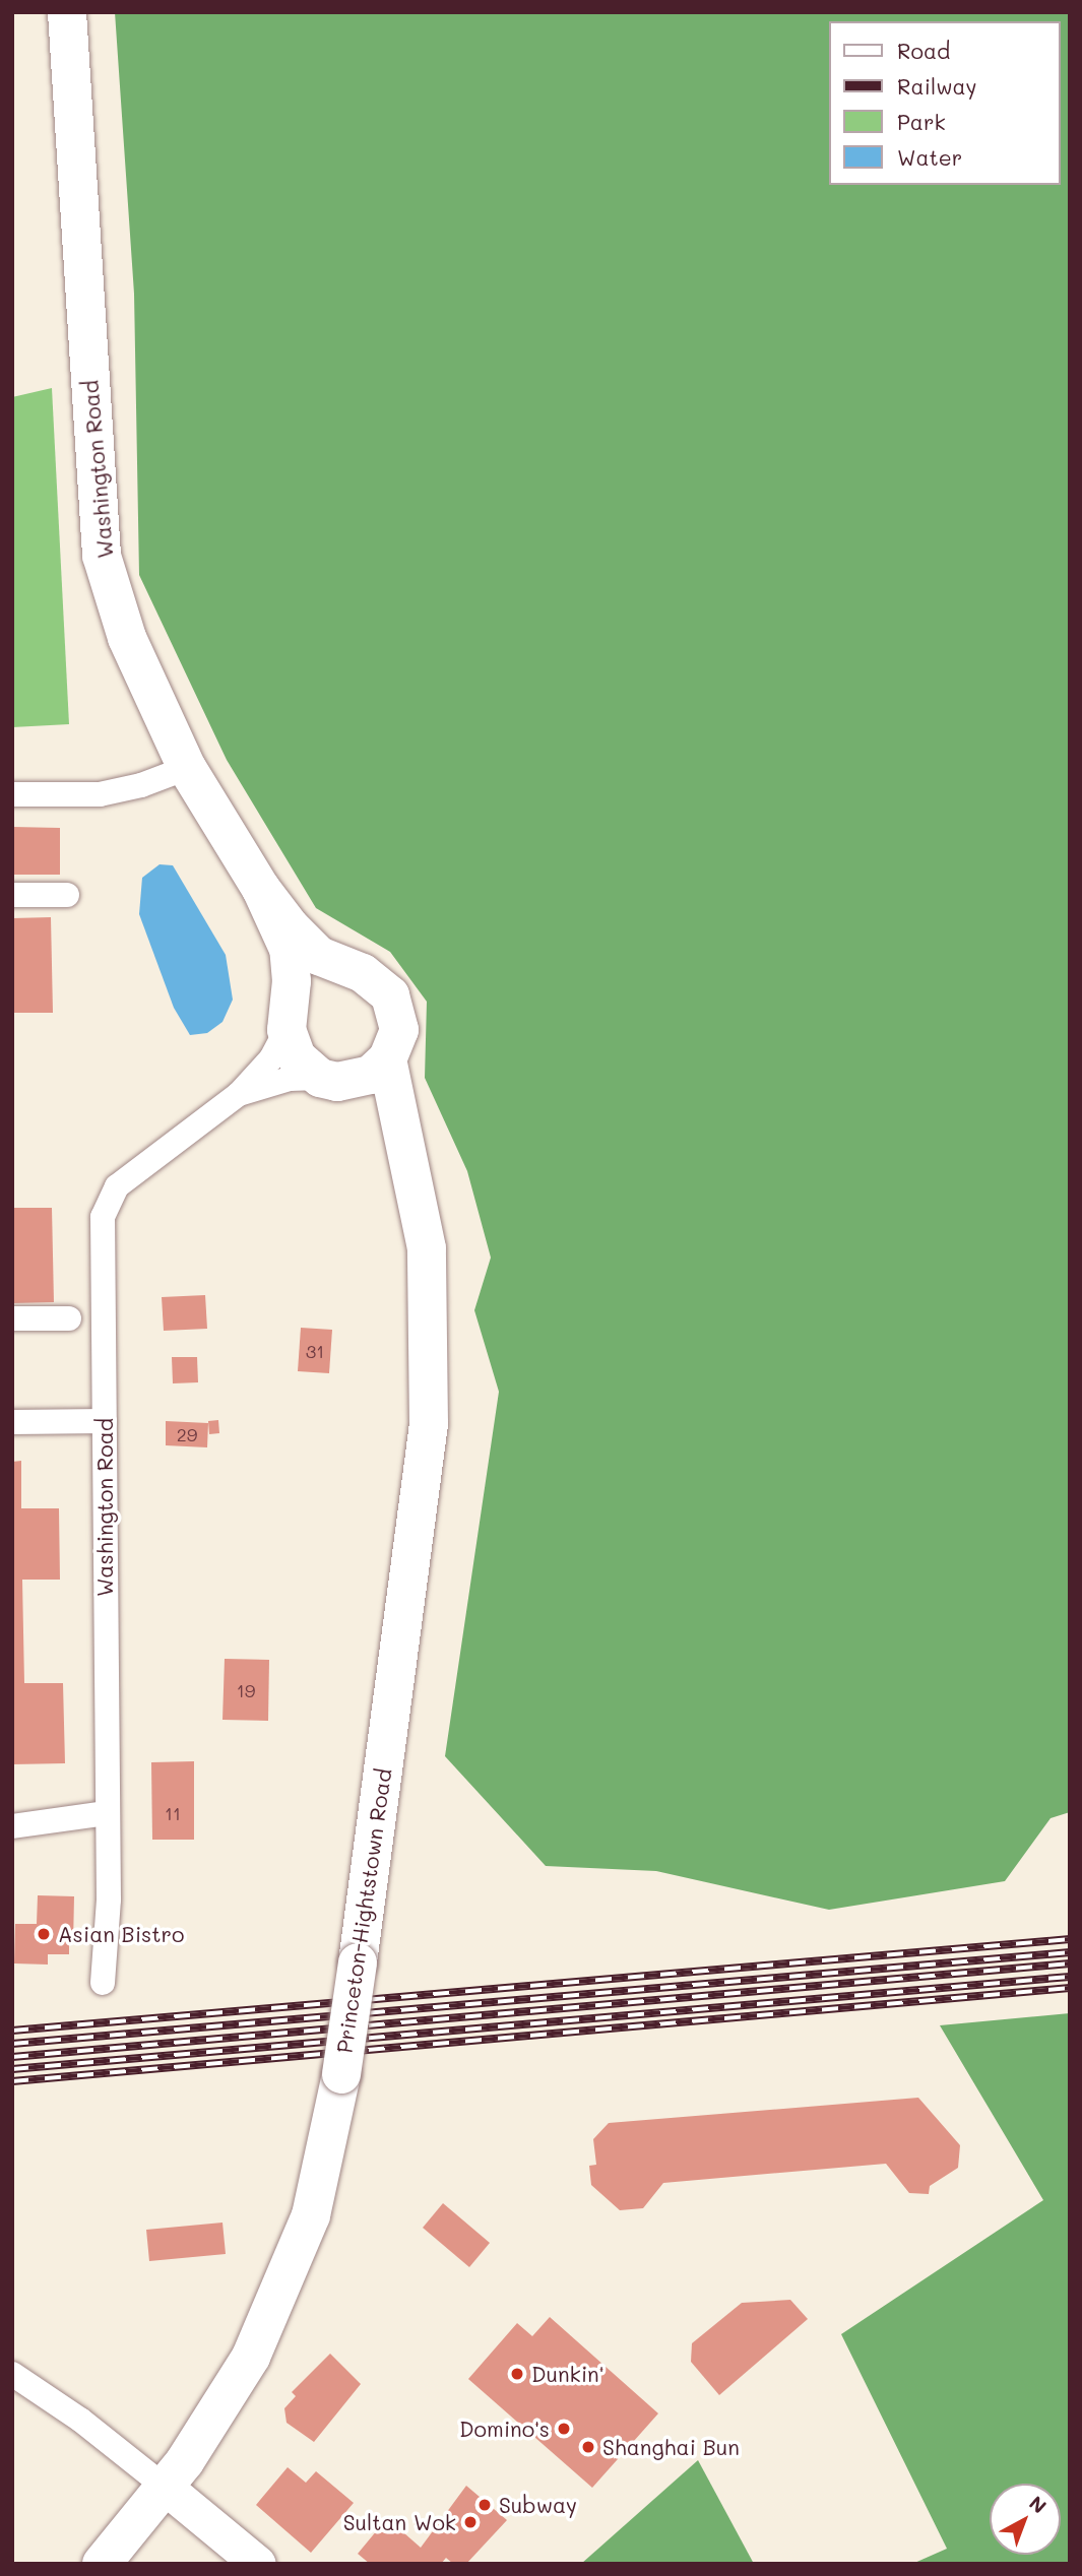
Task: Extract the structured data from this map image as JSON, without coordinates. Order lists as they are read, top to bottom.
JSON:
{
  "streets": {
    "main road": ["Washington Road", "Princeton-Hightstown Road"]
  },
  "crossings": [
    ["Washington Road", "Princeton-Hightstown Road"]
  ],
  "places": [
    "Asian Bistro",
    "Dunkin'",
    "Domino's",
    "Shanghai Bun",
    "Subway",
    "Sultan Wok"
  ],
  "house_numbers": [
    "31",
    "29",
    "19",
    "11"
  ],
  "legend": [
    "Road",
    "Railway",
    "Park",
    "Water"
  ],
  "north": "top right"
}
